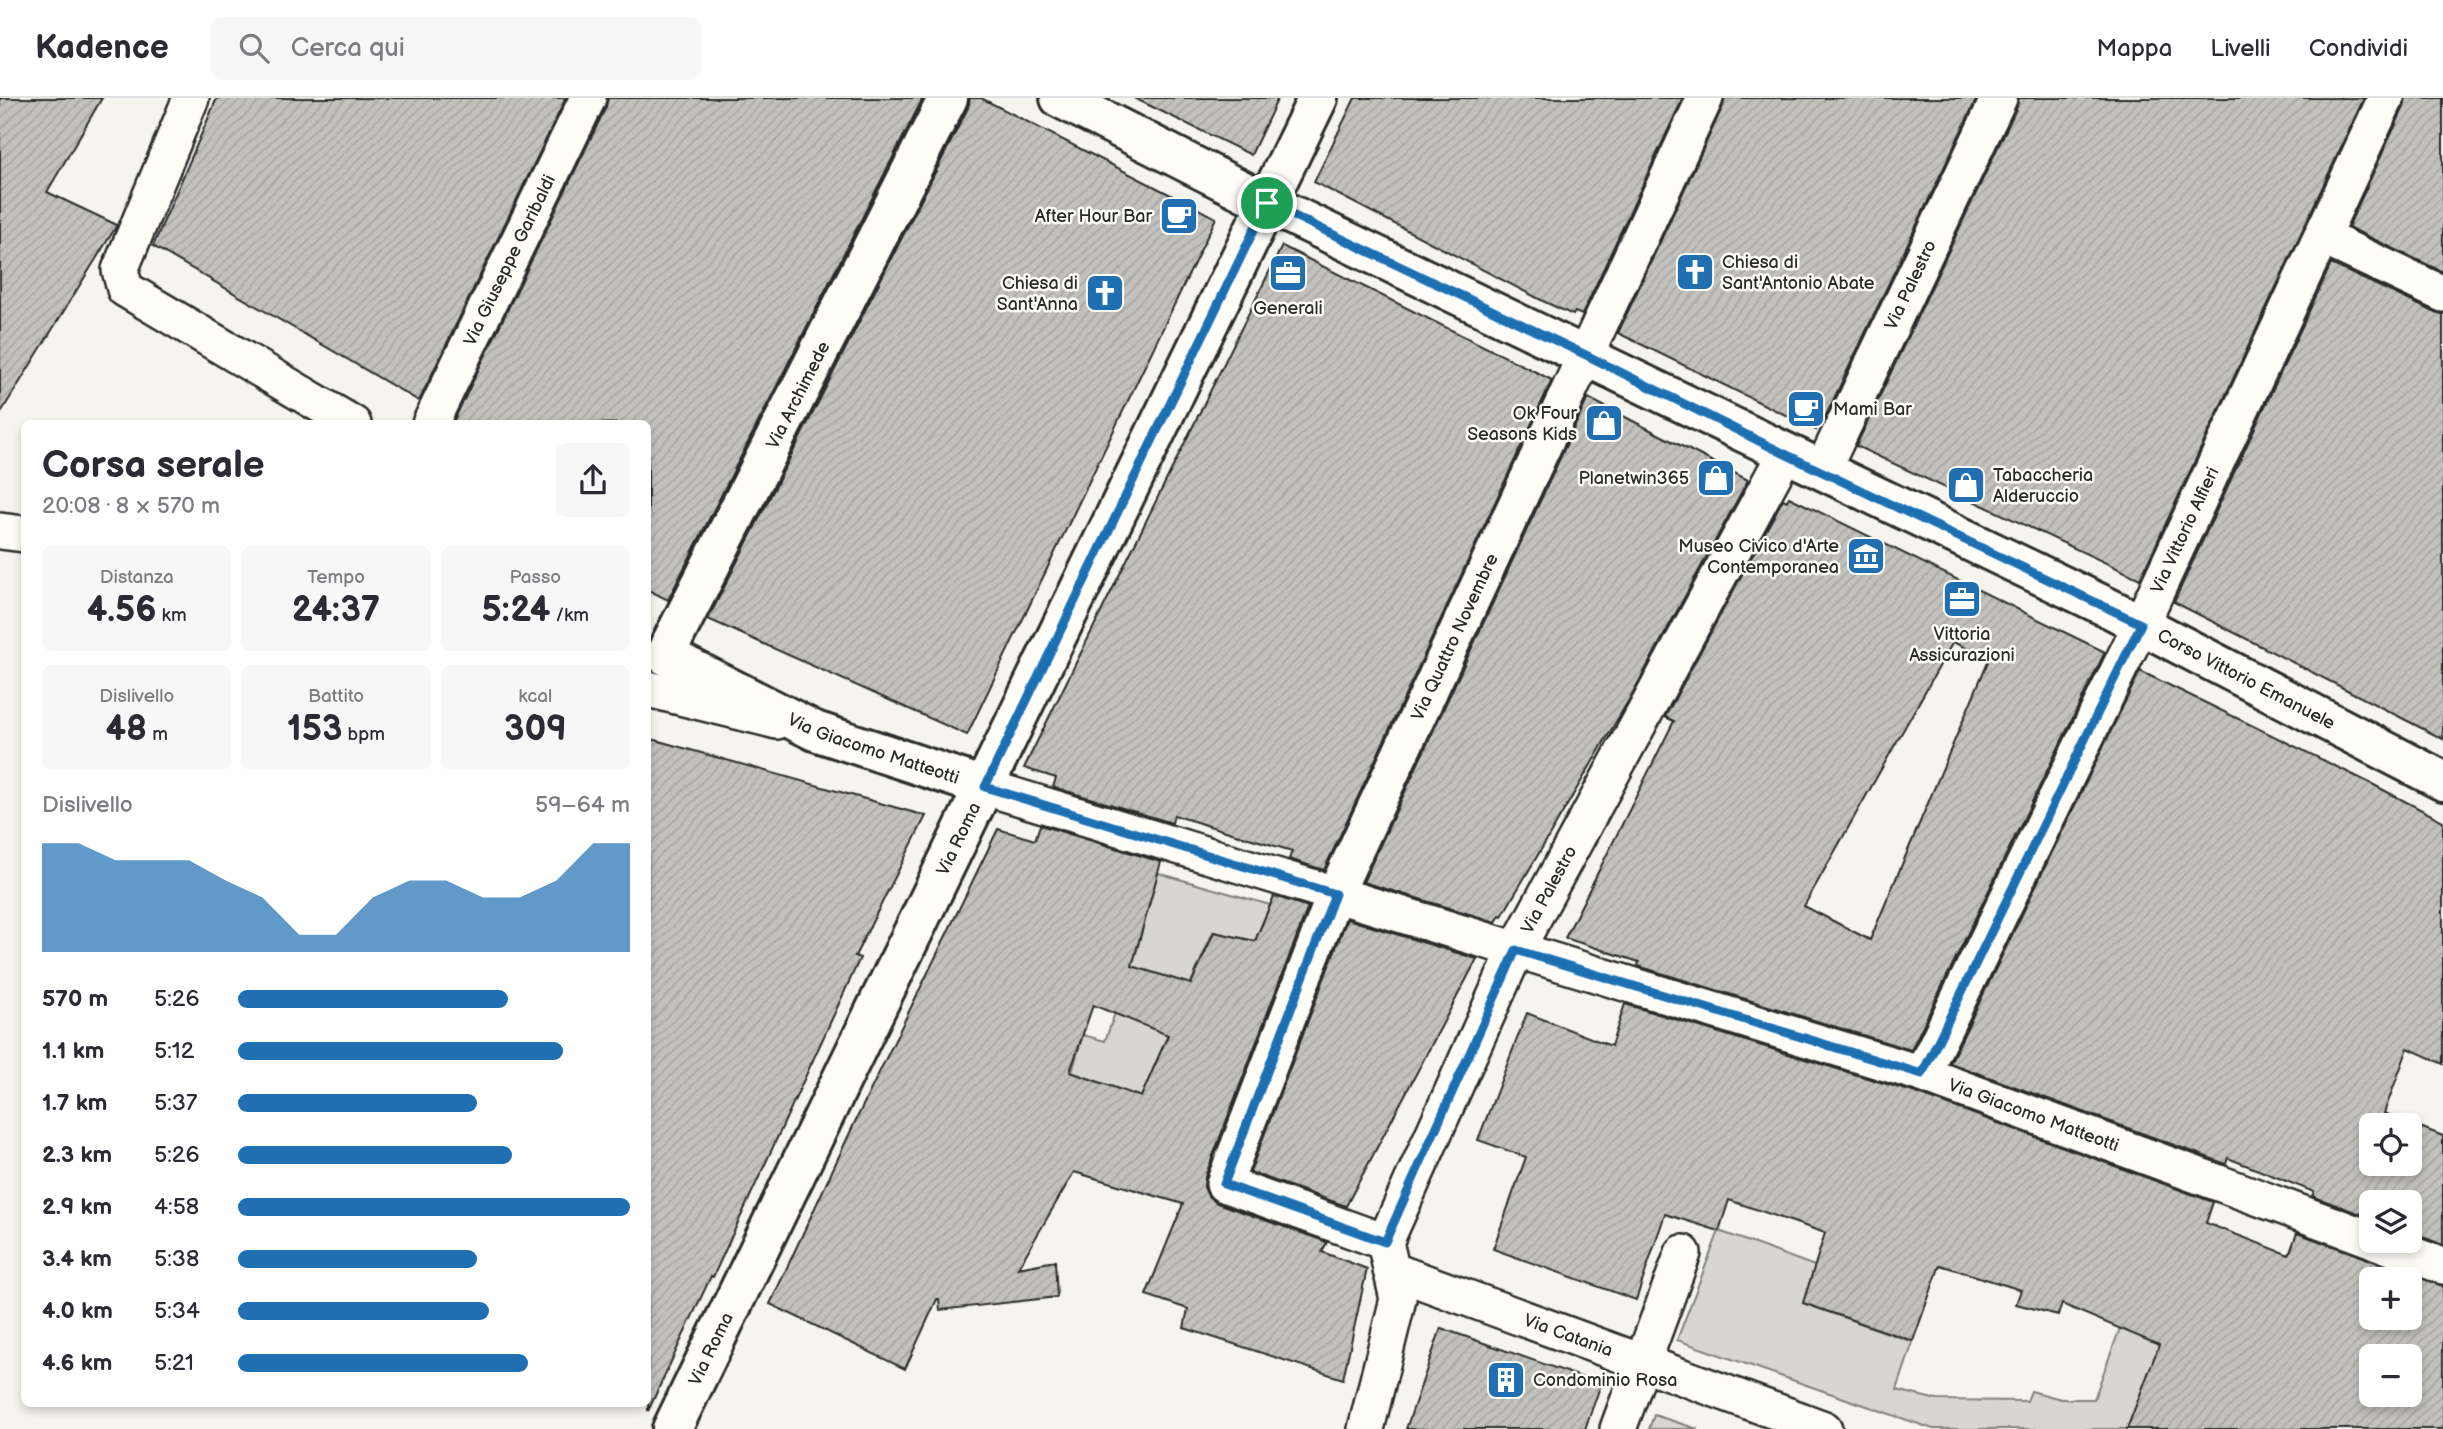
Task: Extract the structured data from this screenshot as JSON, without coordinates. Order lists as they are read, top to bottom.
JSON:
{
  "streets": {
    "main road": [
      "Via Archimede",
      "Corso Vittorio Emanuele",
      "Via Giacomo Matteotti",
      "Via Roma"
    ],
    "street": [
      "Via Giuseppe Garibaldi",
      "Via Palestro",
      "Via Vittorio Alfieri",
      "Via Quattro Novembre",
      "Via Catania"
    ]
  },
  "crossings": [
    ["Via Palestro", "Corso Vittorio Emanuele"],
    ["Via Palestro", "Via Giacomo Matteotti"],
    ["Via Palestro", "Via Catania"],
    ["Via Vittorio Alfieri", "Corso Vittorio Emanuele"],
    ["Via Vittorio Alfieri", "Via Giacomo Matteotti"],
    ["Via Quattro Novembre", "Via Giacomo Matteotti"],
    ["Via Quattro Novembre", "Via Catania"],
    ["Via Giacomo Matteotti", "Via Roma"]
  ],
  "places": {
    "cafe": ["After Hour Bar", "Mami Bar"],
    "church": ["Chiesa di Sant'Antonio Abate", "Chiesa di Sant'Anna"],
    "office": ["Generali", "Vittoria Assicurazioni"],
    "shop": ["Ok Four Seasons Kids", "Planetwin365", "Tabaccheria Alderuccio"],
    "museum": ["Museo Civico d'Arte Contemporanea"],
    "building": ["Condominio Rosa"]
  },
  "page": {
    "header": "Kadence",
    "search": "Cerca qui",
    "nav": ["Mappa", "Livelli", "Condividi"],
    "heading": ["Corsa serale", "20:08 · 8 × 570 m"],
    "stats": [
      ["Distanza", "4.56 km"],
      ["Tempo", "24:37"],
      ["Passo", "5:24 /km"],
      ["Dislivello", "48 m"],
      ["Battito", "153 bpm"],
      ["kcal", "309"]
    ],
    "chart": ["Dislivello", "59–64 m"],
    "list": [
      {
        "name": "570 m",
        "note": "5:26"
      },
      {
        "name": "1.1 km",
        "note": "5:12"
      },
      {
        "name": "1.7 km",
        "note": "5:37"
      },
      {
        "name": "2.3 km",
        "note": "5:26"
      },
      {
        "name": "2.9 km",
        "note": "4:58"
      },
      {
        "name": "3.4 km",
        "note": "5:38"
      },
      {
        "name": "4.0 km",
        "note": "5:34"
      },
      {
        "name": "4.6 km",
        "note": "5:21"
      }
    ],
    "map_buttons": ["+", "−"]
  }
}
